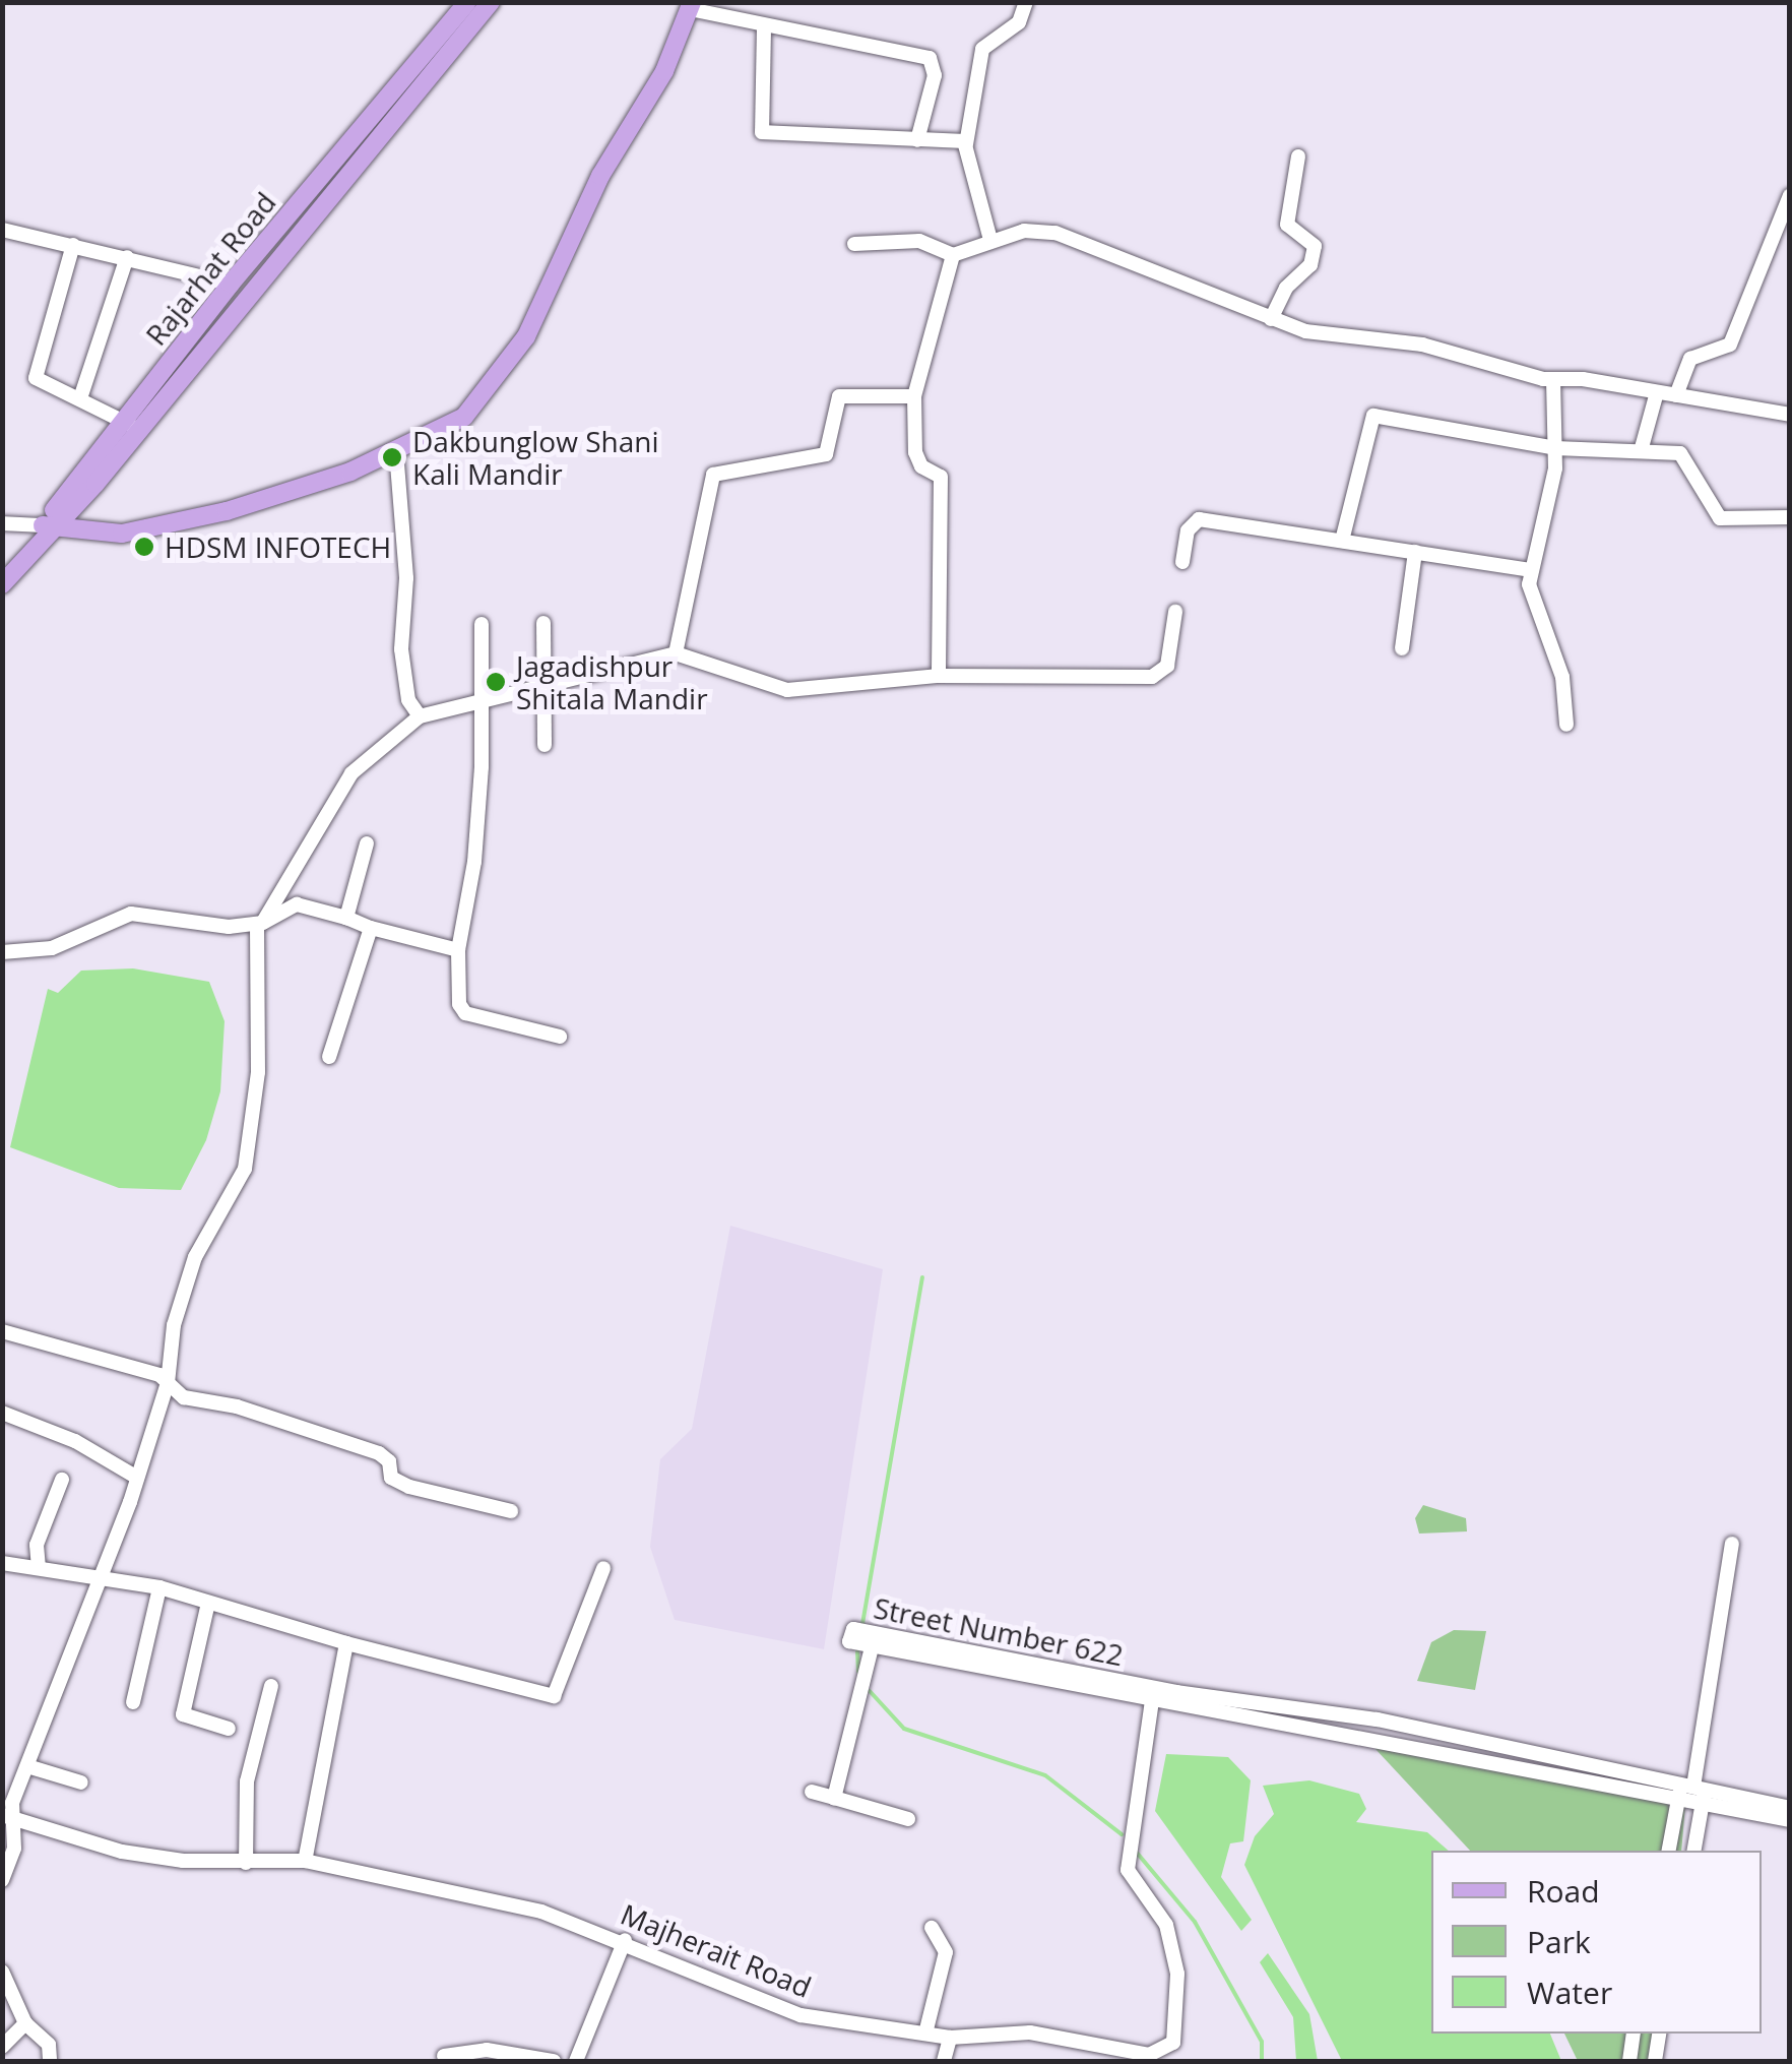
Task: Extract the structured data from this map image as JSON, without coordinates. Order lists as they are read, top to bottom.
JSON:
{
  "streets": {
    "main road": ["Rajarhat Road"],
    "street": ["Street Number 622", "Majherait Road"]
  },
  "crossings": [
    ["Street Number 622", "Majherait Road"]
  ],
  "places": ["Dakbunglow Shani Kali Mandir", "HDSM INFOTECH", "Jagadishpur Shitala Mandir"],
  "legend": ["Road", "Park", "Water"]
}
